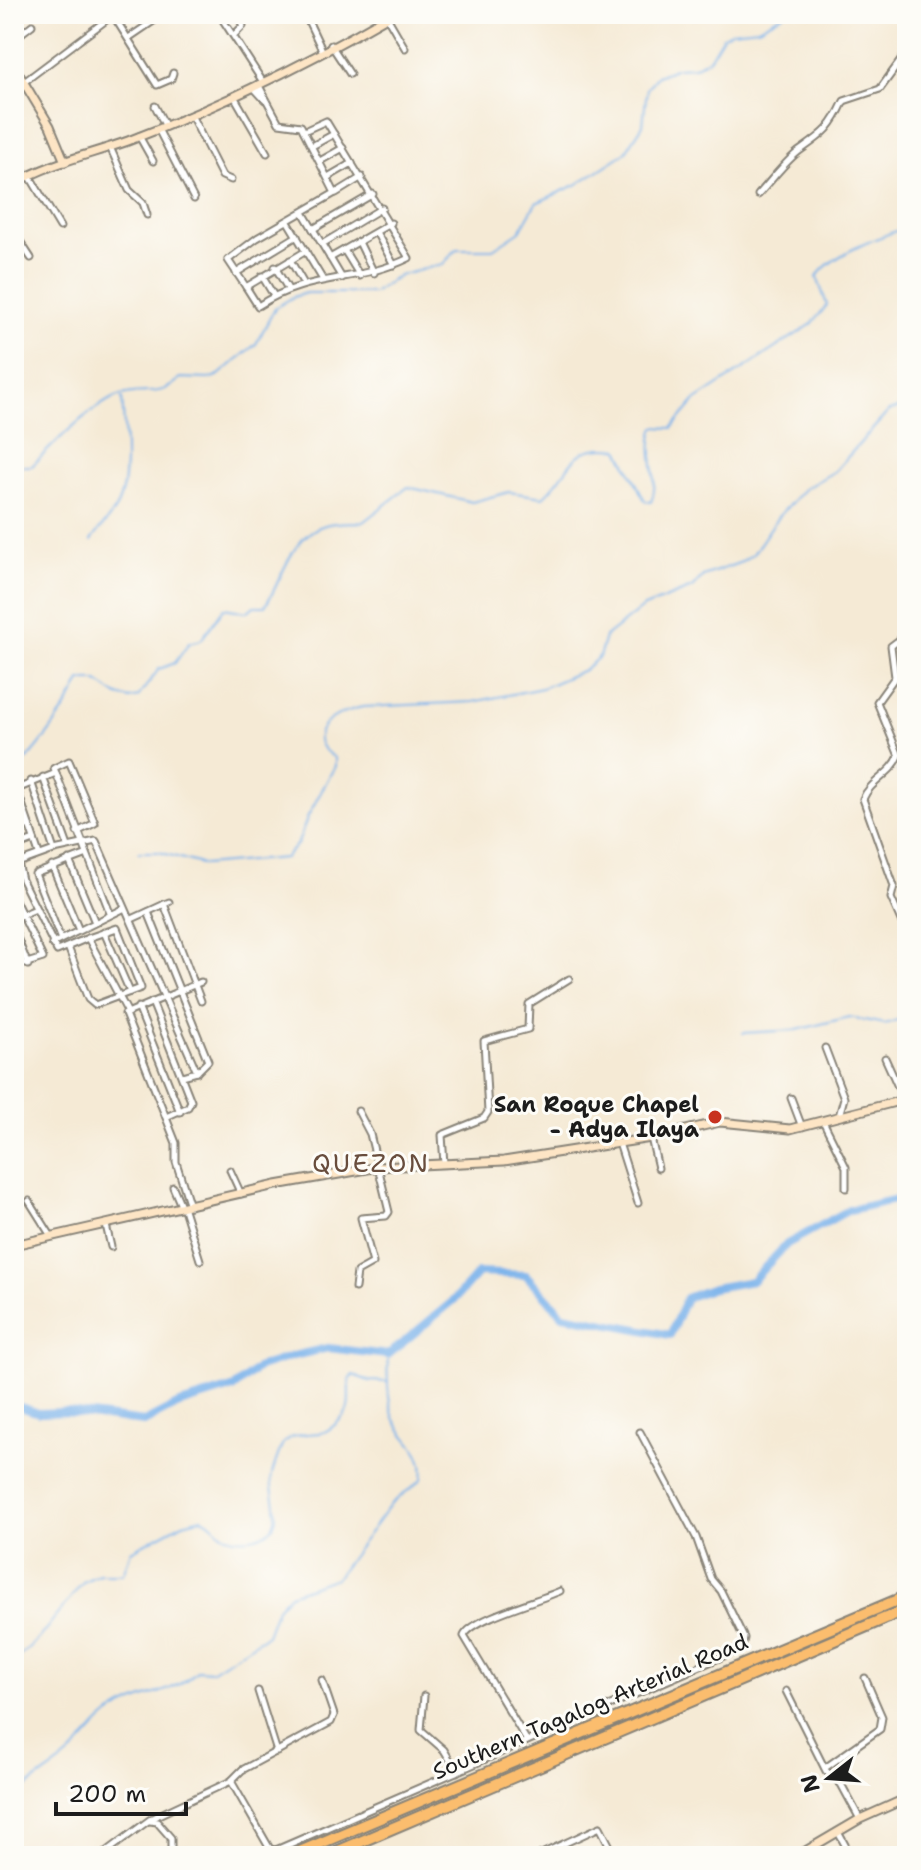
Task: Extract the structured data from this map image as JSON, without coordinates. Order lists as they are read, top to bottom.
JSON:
{
  "streets": {
    "highway": ["Southern Tagalog Arterial Road"]
  },
  "districts": ["QUEZON"],
  "places": ["San Roque Chapel - Adya Ilaya"],
  "scale_bar": "200 m",
  "north": "left"
}
